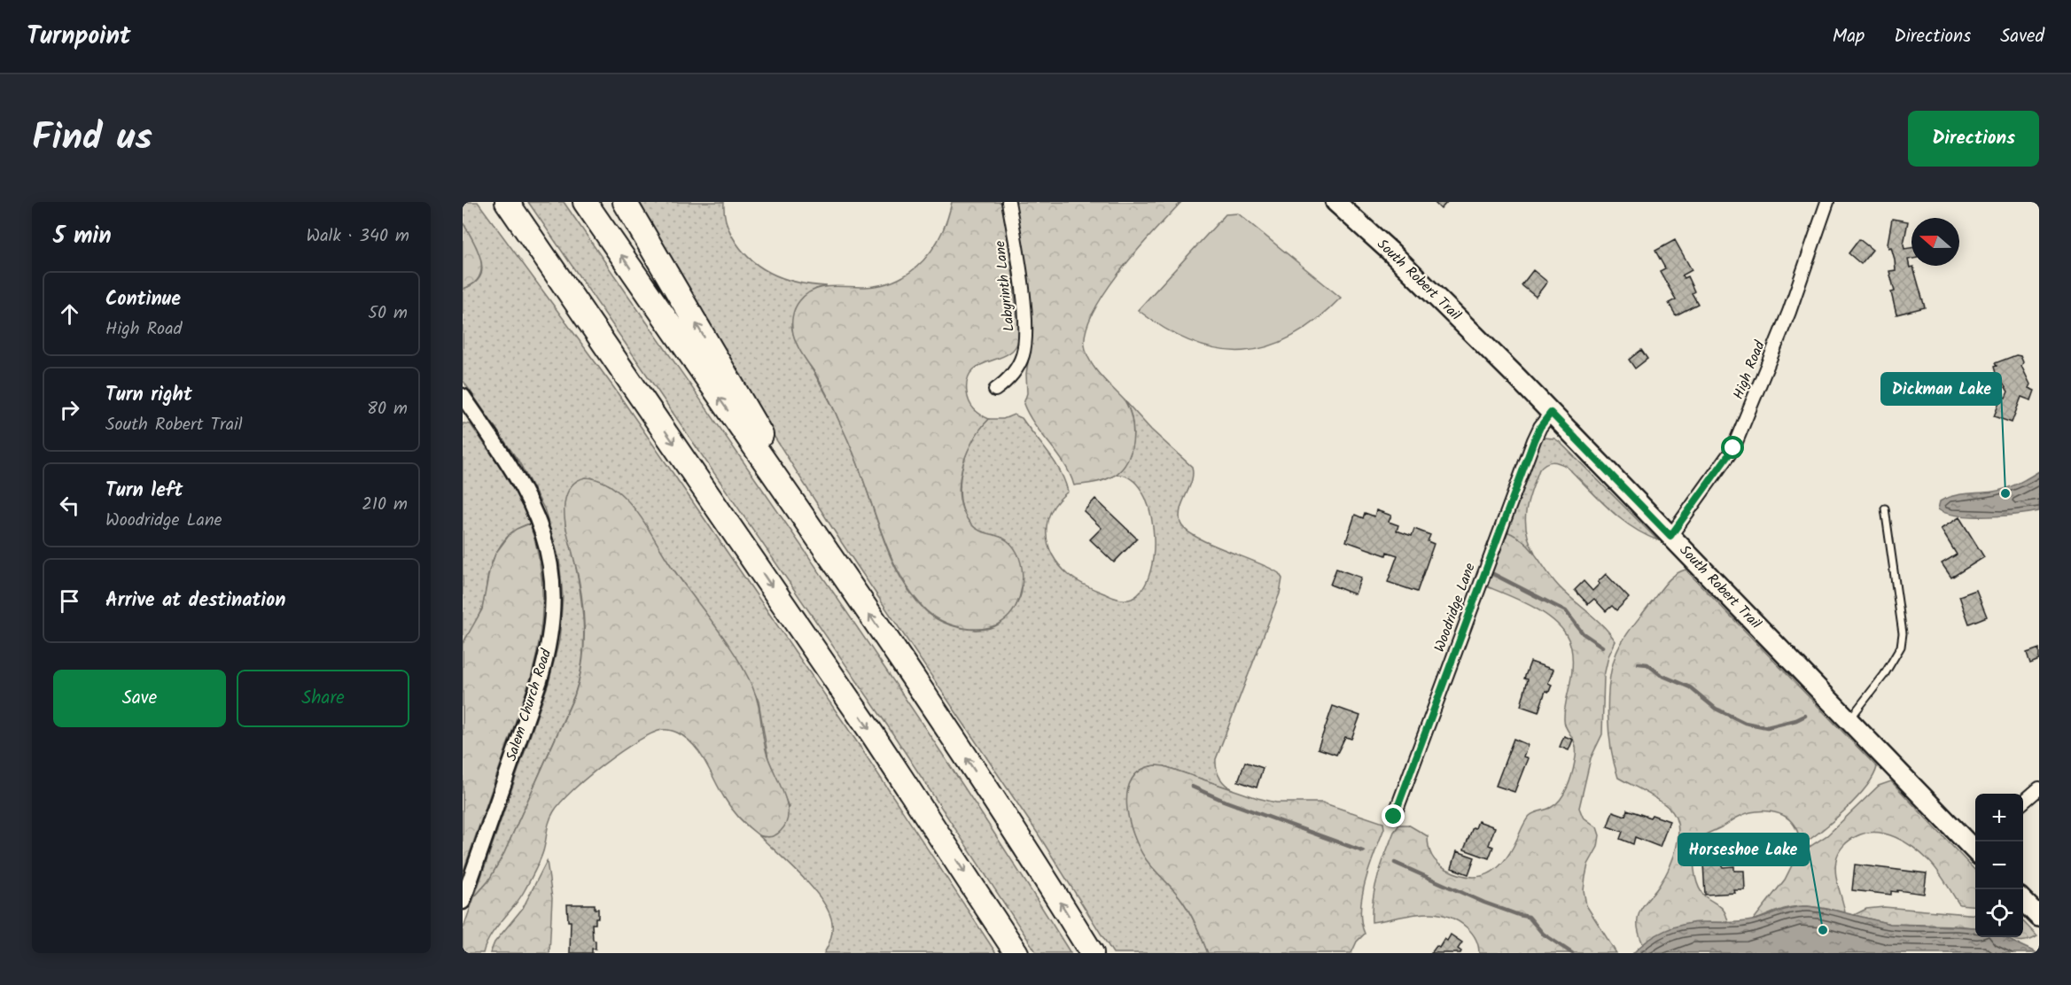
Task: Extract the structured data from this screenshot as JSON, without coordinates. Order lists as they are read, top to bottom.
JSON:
{
  "streets": {
    "main road": ["South Robert Trail"],
    "street": [
      "Labyrinth Lane",
      "High Road",
      "Woodridge Lane",
      "Salem Church Road"
    ]
  },
  "crossings": [
    ["South Robert Trail", "High Road"],
    ["South Robert Trail", "Woodridge Lane"]
  ],
  "places": ["Dickman Lake", "Horseshoe Lake"],
  "north": "left",
  "page": {
    "header": "Turnpoint",
    "nav": ["Map", "Directions", "Saved"],
    "title": "Find us",
    "buttons": [
      "Directions",
      ["Save", "Share"]
    ],
    "heading": ["5 min", "Walk · 340 m"],
    "list": [
      ["Continue", "High Road", "50 m"],
      ["Turn right", "South Robert Trail", "80 m"],
      ["Turn left", "Woodridge Lane", "210 m"],
      "Arrive at destination"
    ],
    "map_buttons": ["+", "−"]
  }
}
